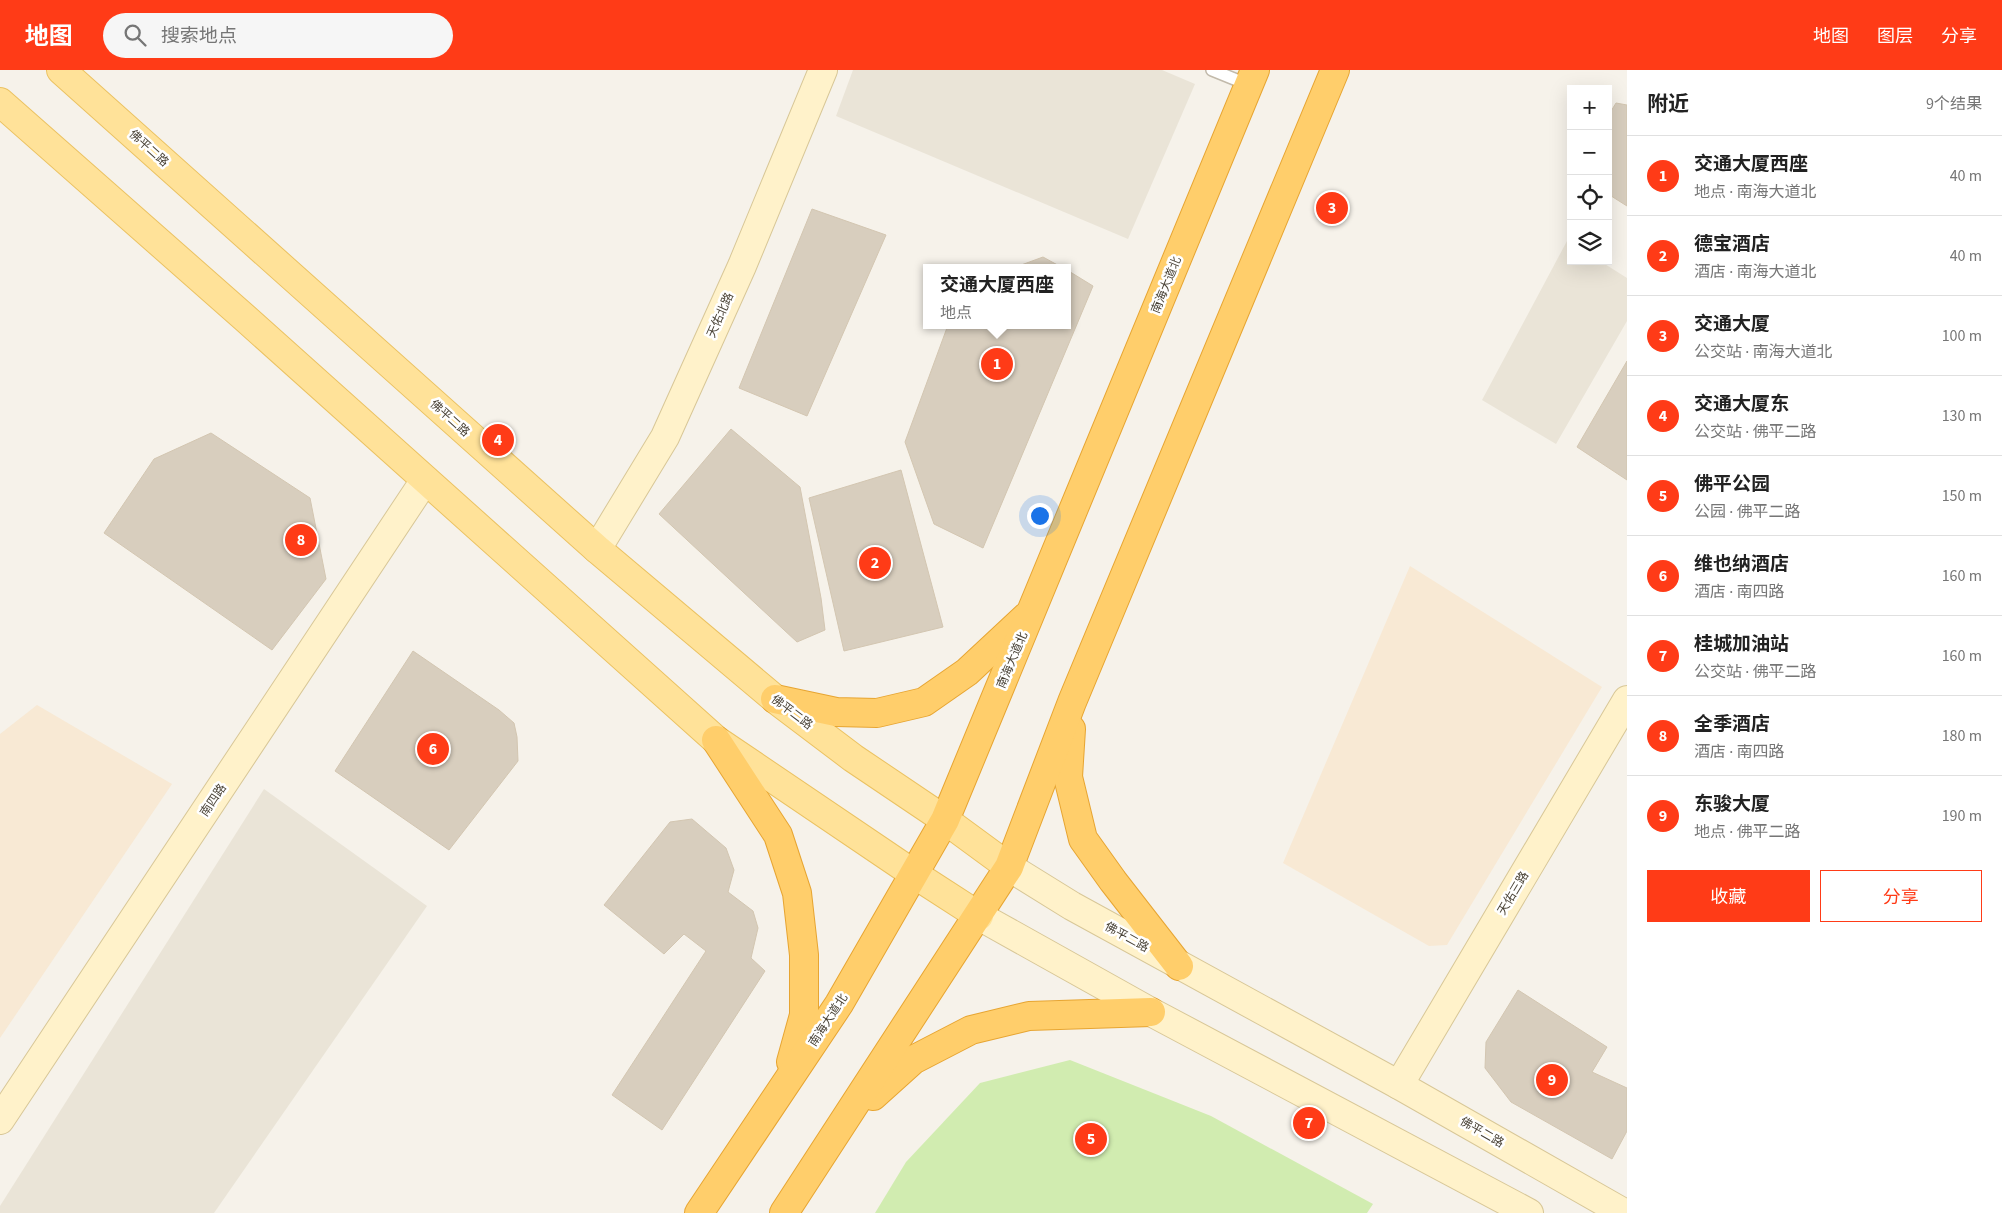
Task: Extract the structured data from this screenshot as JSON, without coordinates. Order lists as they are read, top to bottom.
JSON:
{
  "streets": {
    "highway": ["南海大道北"],
    "main road": ["佛平二路"],
    "street": ["天佑北路", "南四路", "天佑三路"]
  },
  "crossings": [
    ["佛平二路", "南海大道北"],
    ["佛平二路", "天佑北路"],
    ["佛平二路", "天佑三路"]
  ],
  "page": {
    "header": "地图",
    "search": "搜索地点",
    "nav": ["地图", "图层", "分享"],
    "heading": ["附近", "9个结果"],
    "map_buttons": ["+", "−"],
    "list": [
      {
        "mark": "1",
        "name": "交通大厦西座",
        "note": "地点 · 南海大道北",
        "value": "40 m"
      },
      {
        "mark": "2",
        "name": "德宝酒店",
        "note": "酒店 · 南海大道北",
        "value": "40 m"
      },
      {
        "mark": "3",
        "name": "交通大厦",
        "note": "公交站 · 南海大道北",
        "value": "100 m"
      },
      {
        "mark": "4",
        "name": "交通大厦东",
        "note": "公交站 · 佛平二路",
        "value": "130 m"
      },
      {
        "mark": "5",
        "name": "佛平公园",
        "note": "公园 · 佛平二路",
        "value": "150 m"
      },
      {
        "mark": "6",
        "name": "维也纳酒店",
        "note": "酒店 · 南四路",
        "value": "160 m"
      },
      {
        "mark": "7",
        "name": "桂城加油站",
        "note": "公交站 · 佛平二路",
        "value": "160 m"
      },
      {
        "mark": "8",
        "name": "全季酒店",
        "note": "酒店 · 南四路",
        "value": "180 m"
      },
      {
        "mark": "9",
        "name": "东骏大厦",
        "note": "地点 · 佛平二路",
        "value": "190 m"
      }
    ],
    "pins": [
      "3",
      "1",
      "4",
      "8",
      "2",
      "6",
      "9",
      "7",
      "5"
    ],
    "popup": ["交通大厦西座", "地点"],
    "buttons": ["收藏", "分享"]
  }
}
